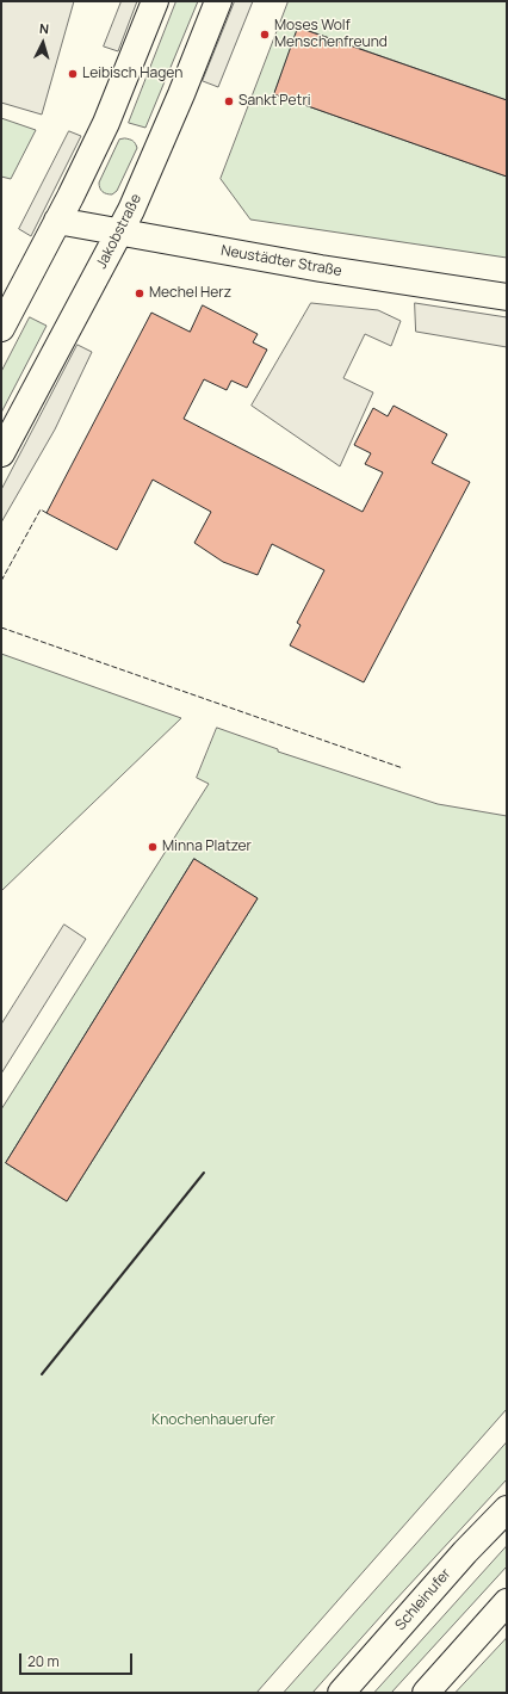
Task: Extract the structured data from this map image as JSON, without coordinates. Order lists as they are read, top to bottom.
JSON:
{
  "streets": {
    "street": ["Jakobstraße", "Neustädter Straße", "Schleinufer"]
  },
  "crossings": [
    ["Jakobstraße", "Neustädter Straße"]
  ],
  "parks": ["Knochenhauerufer"],
  "places": [
    "Moses Wolf Menschenfreund",
    "Leibisch Hagen",
    "Sankt Petri",
    "Mechel Herz",
    "Minna Platzer"
  ],
  "scale_bar": "20 m",
  "north": "top"
}
